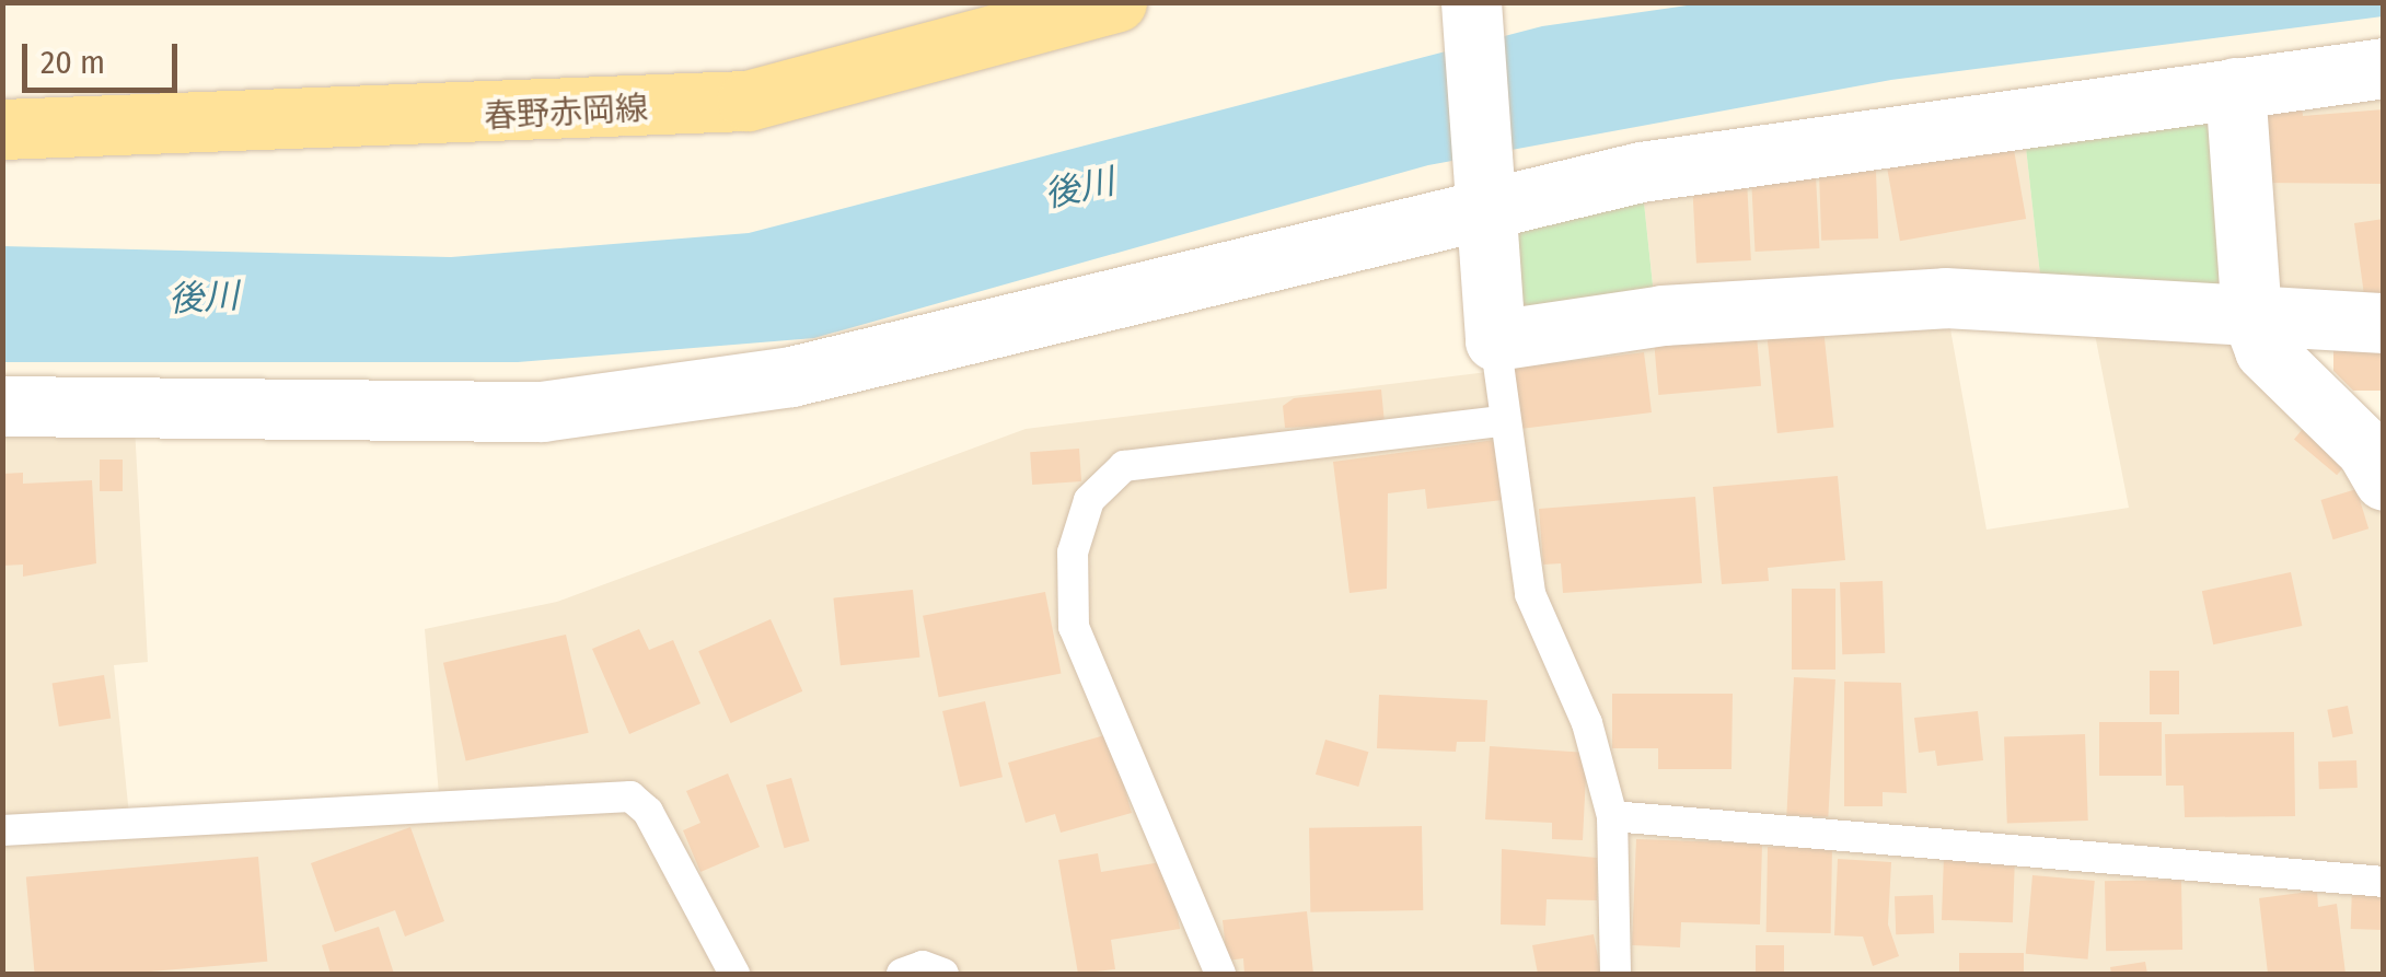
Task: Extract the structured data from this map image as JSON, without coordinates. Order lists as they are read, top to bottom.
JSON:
{
  "streets": {
    "main road": ["春野赤岡線"]
  },
  "water": ["後川"],
  "scale_bar": "20 m"
}
